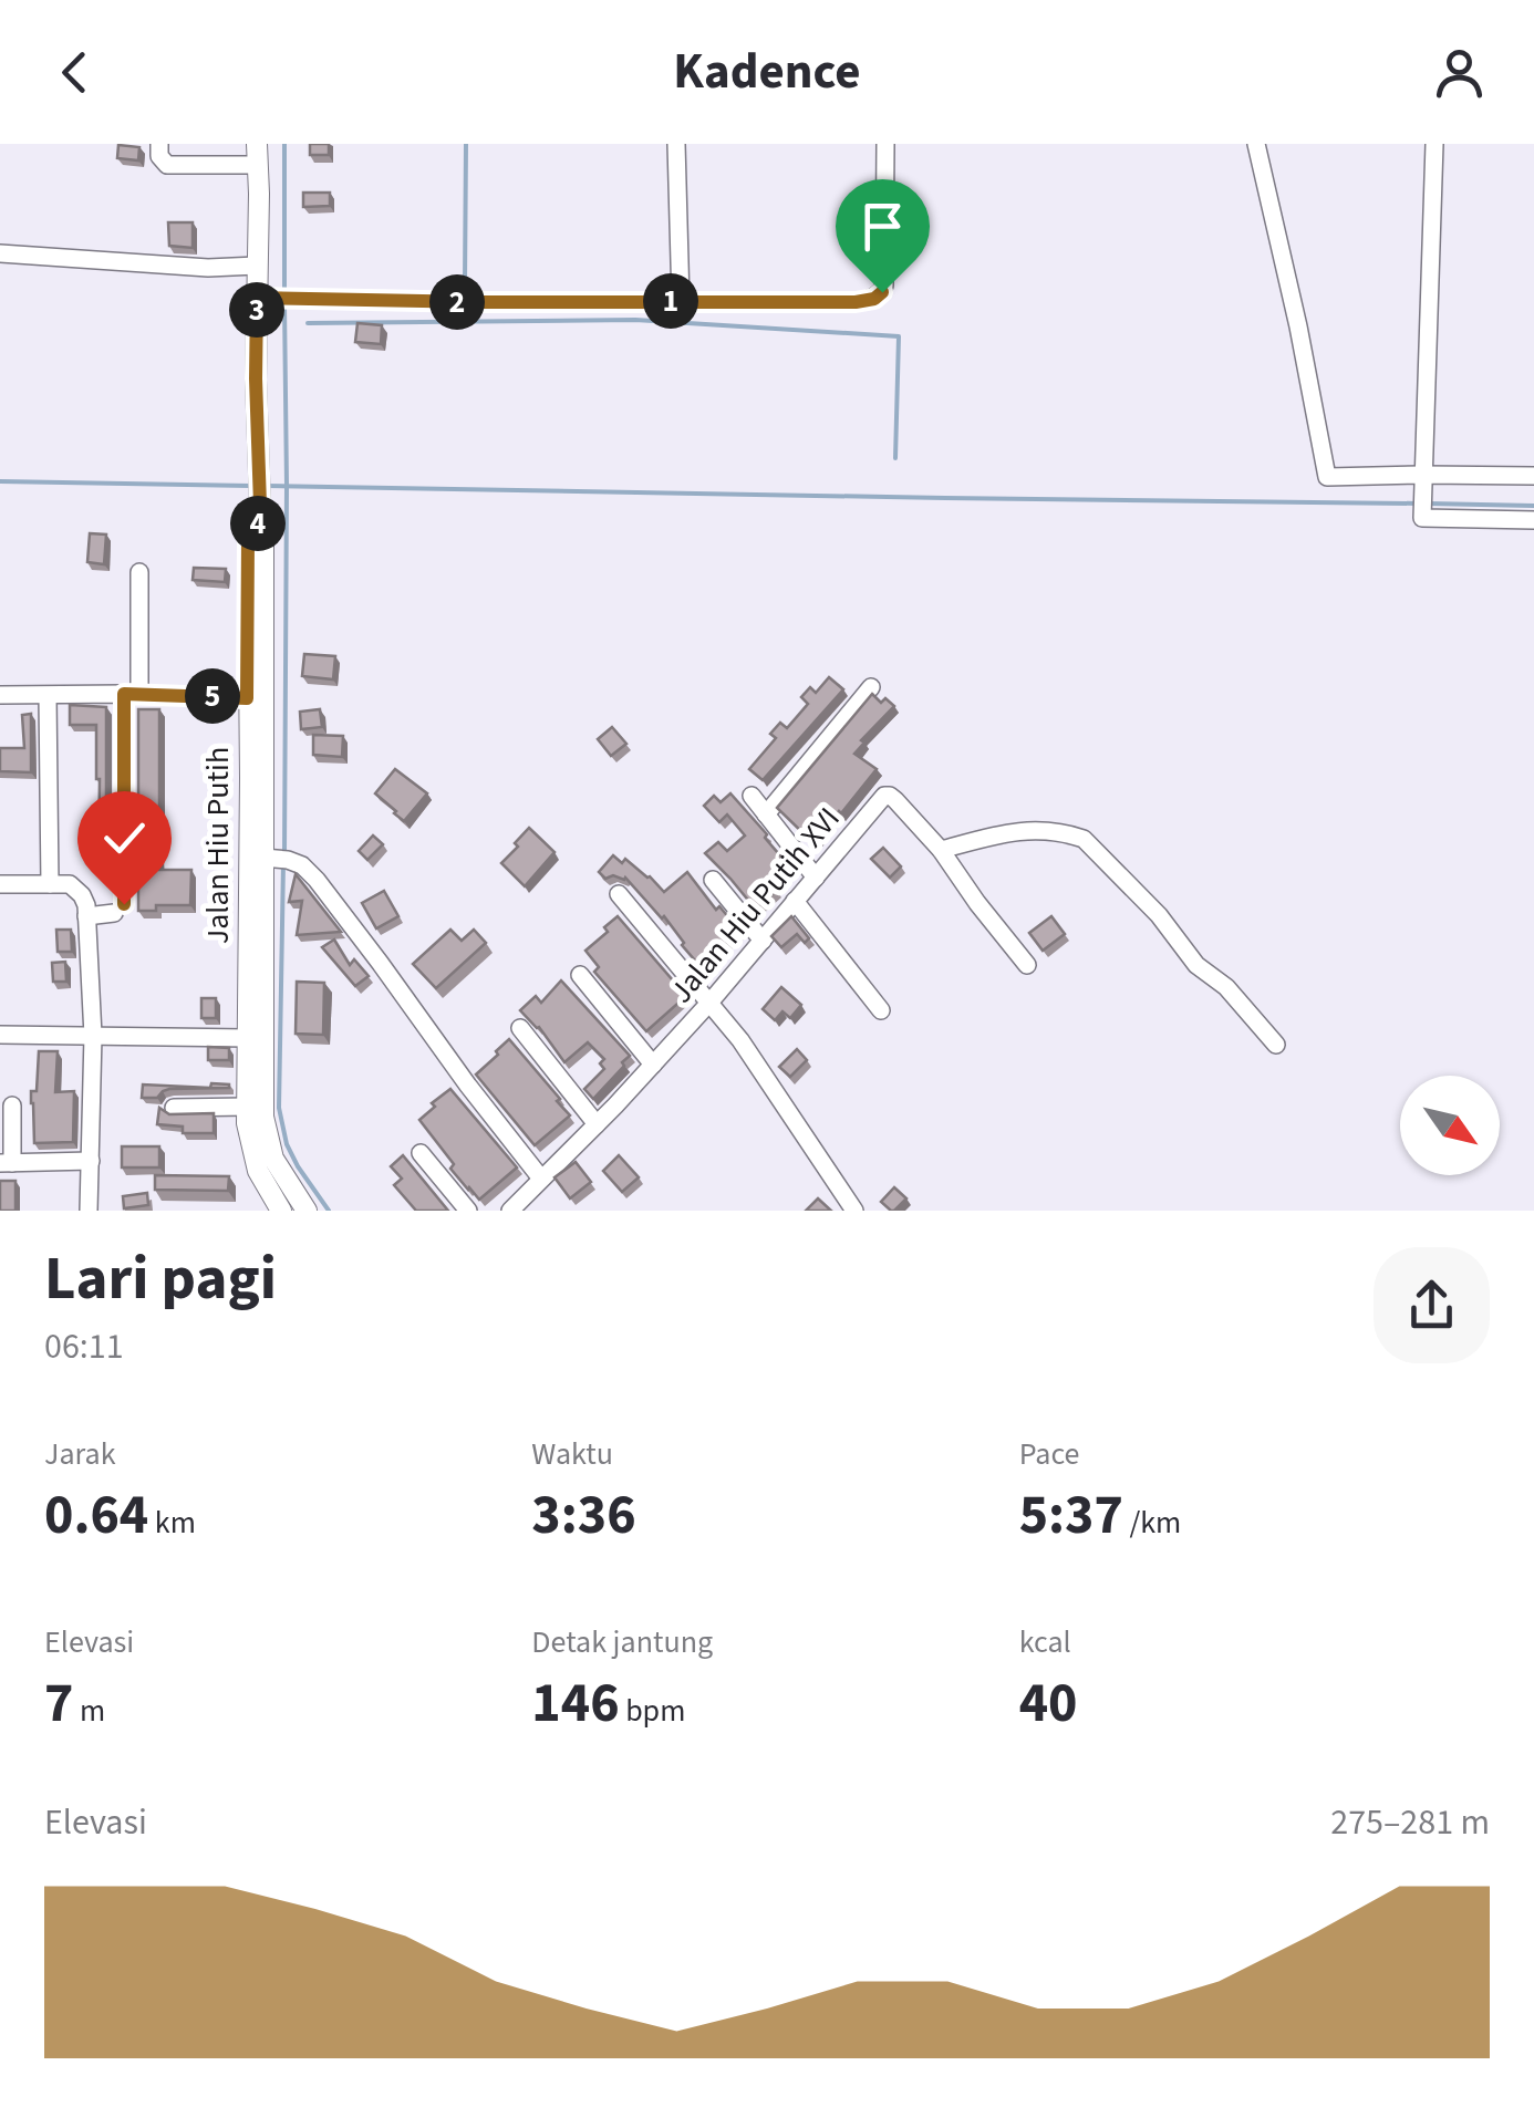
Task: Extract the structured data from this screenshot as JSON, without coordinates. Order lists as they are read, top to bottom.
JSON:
{
  "streets": {
    "street": ["Jalan Hiu Putih", "Jalan Hiu Putih XVI"]
  },
  "north": "bottom right",
  "page": {
    "header": "Kadence",
    "pins": [
      "1",
      "2",
      "3",
      "4",
      "5"
    ],
    "heading": ["Lari pagi", "06:11"],
    "stats": [
      ["Jarak", "0.64 km"],
      ["Waktu", "3:36"],
      ["Pace", "5:37 /km"],
      ["Elevasi", "7 m"],
      ["Detak jantung", "146 bpm"],
      ["kcal", "40"]
    ],
    "chart": ["Elevasi", "275–281 m"]
  }
}
